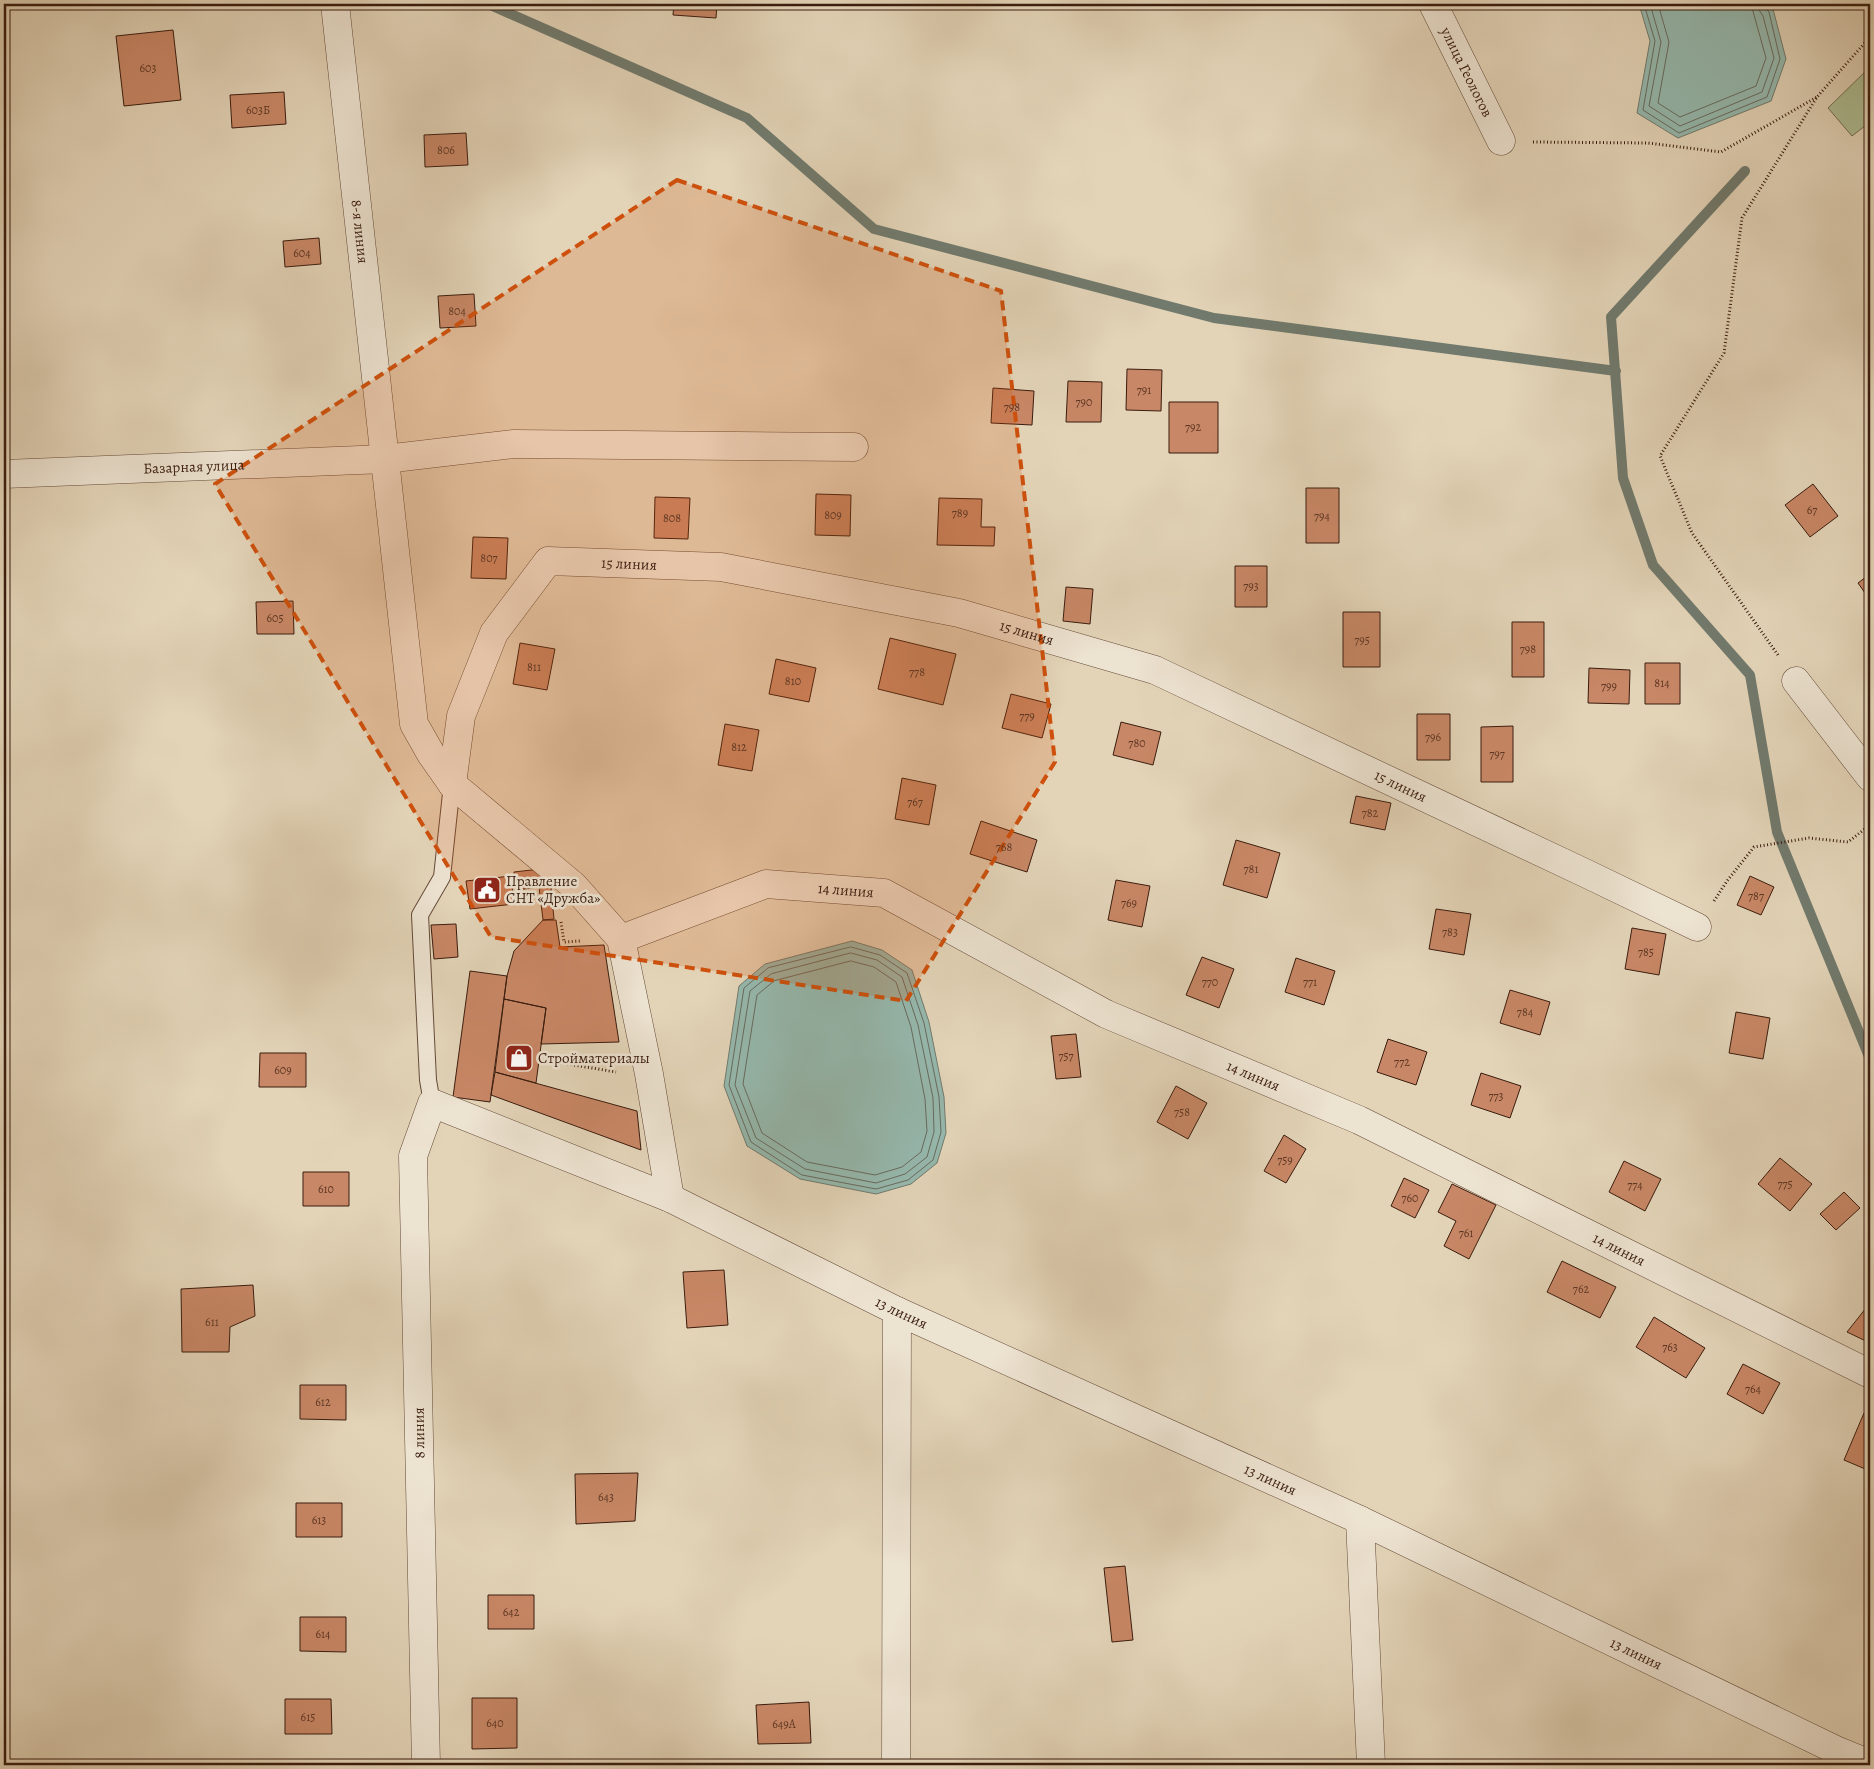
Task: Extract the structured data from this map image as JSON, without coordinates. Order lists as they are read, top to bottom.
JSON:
{
  "streets": {
    "street": [
      "улица Геологов",
      "8-я линия",
      "Базарная улица",
      "15 линия",
      "14 линия",
      "13 линия",
      "8 линия"
    ]
  },
  "crossings": [
    ["8-я линия", "Базарная улица"],
    ["8-я линия", "15 линия"],
    ["8-я линия", "14 линия"],
    ["13 линия", "8 линия"]
  ],
  "places": {
    "public building": ["Правление СНТ «Дружба»"],
    "shop": ["Стройматериалы"]
  },
  "house_numbers": [
    "603",
    "603Б",
    "806",
    "604",
    "804",
    "791",
    "790",
    "798",
    "792",
    "67",
    "789",
    "809",
    "794",
    "808",
    "807",
    "793",
    "605",
    "795",
    "798",
    "811",
    "778",
    "810",
    "814",
    "799",
    "779",
    "796",
    "780",
    "812",
    "797",
    "767",
    "782",
    "768",
    "781",
    "787",
    "769",
    "783",
    "785",
    "770",
    "771",
    "784",
    "757",
    "772",
    "609",
    "773",
    "758",
    "759",
    "775",
    "774",
    "610",
    "760",
    "761",
    "762",
    "611",
    "763",
    "764",
    "612",
    "643",
    "613",
    "642",
    "614",
    "615",
    "640",
    "649А"
  ]
}
